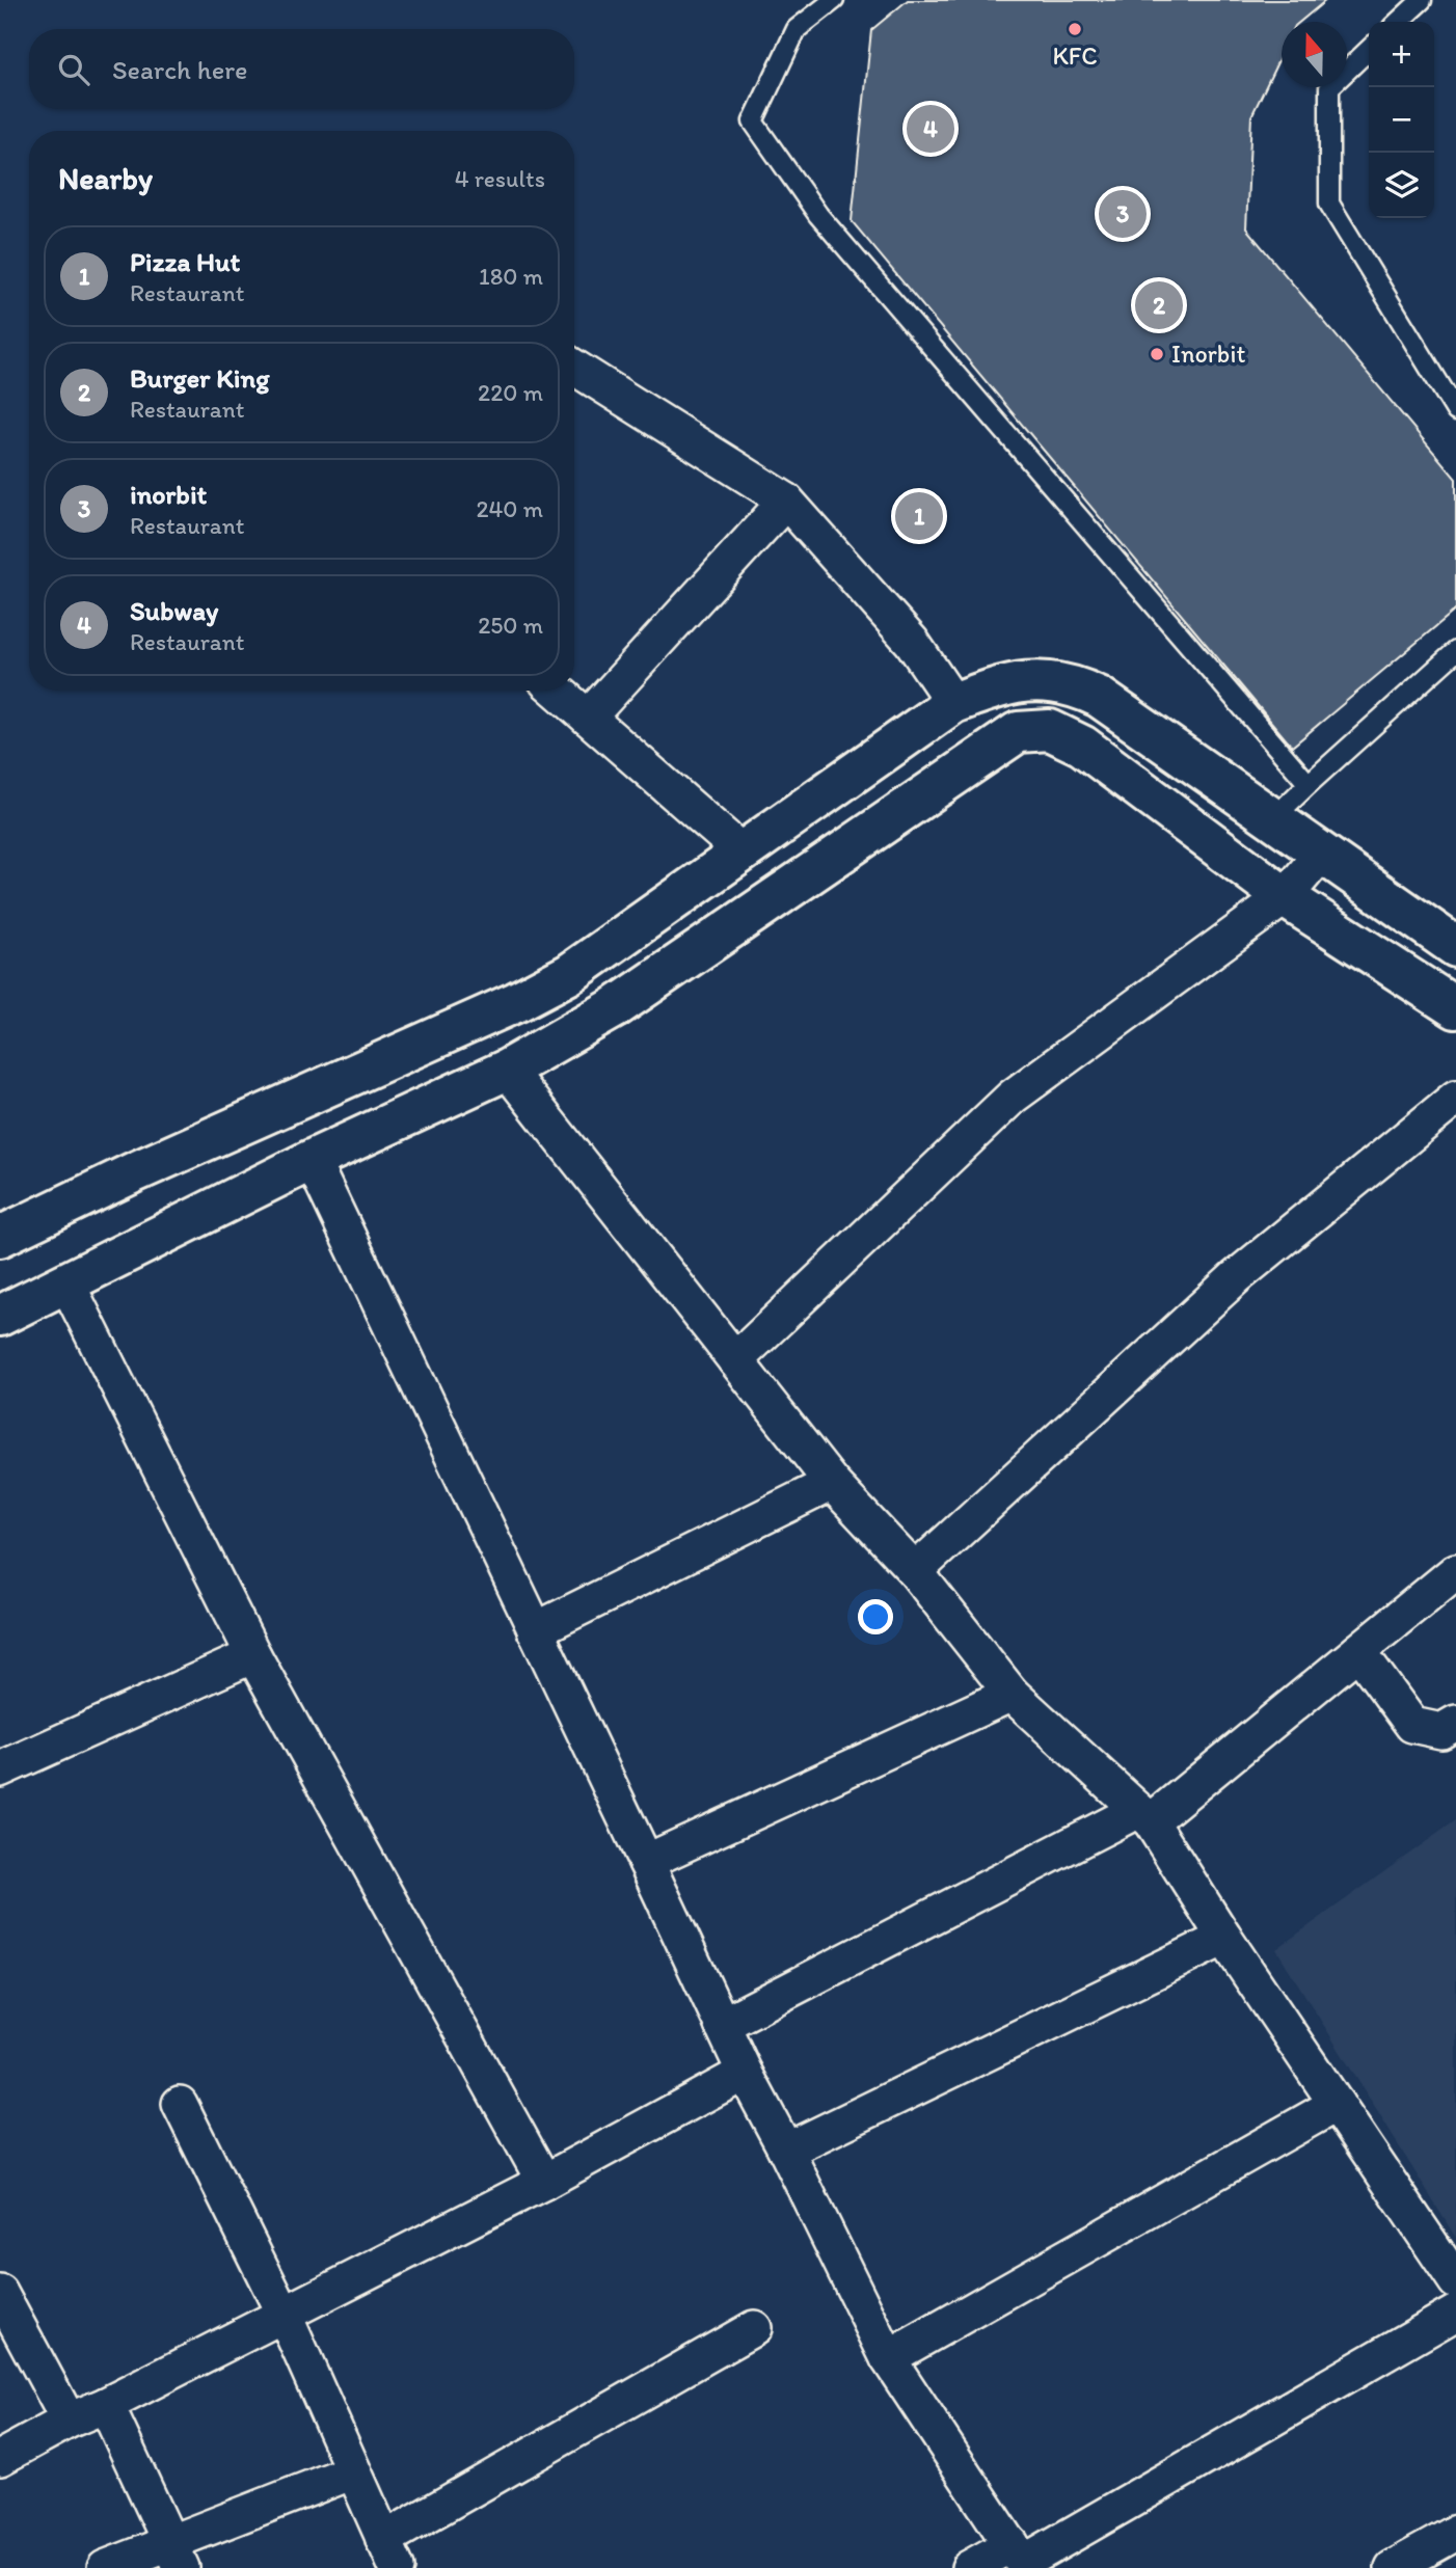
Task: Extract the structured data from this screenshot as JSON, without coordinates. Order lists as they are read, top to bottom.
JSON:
{
  "places": ["KFC", "Inorbit"],
  "north": "top",
  "page": {
    "map_buttons": ["+", "−"],
    "search": "Search here",
    "pins": [
      "4",
      "3",
      "2",
      "1"
    ],
    "heading": ["Nearby", "4 results"],
    "list": [
      {
        "mark": "1",
        "name": "Pizza Hut",
        "note": "Restaurant",
        "value": "180 m"
      },
      {
        "mark": "2",
        "name": "Burger King",
        "note": "Restaurant",
        "value": "220 m"
      },
      {
        "mark": "3",
        "name": "inorbit",
        "note": "Restaurant",
        "value": "240 m"
      },
      {
        "mark": "4",
        "name": "Subway",
        "note": "Restaurant",
        "value": "250 m"
      }
    ]
  }
}
